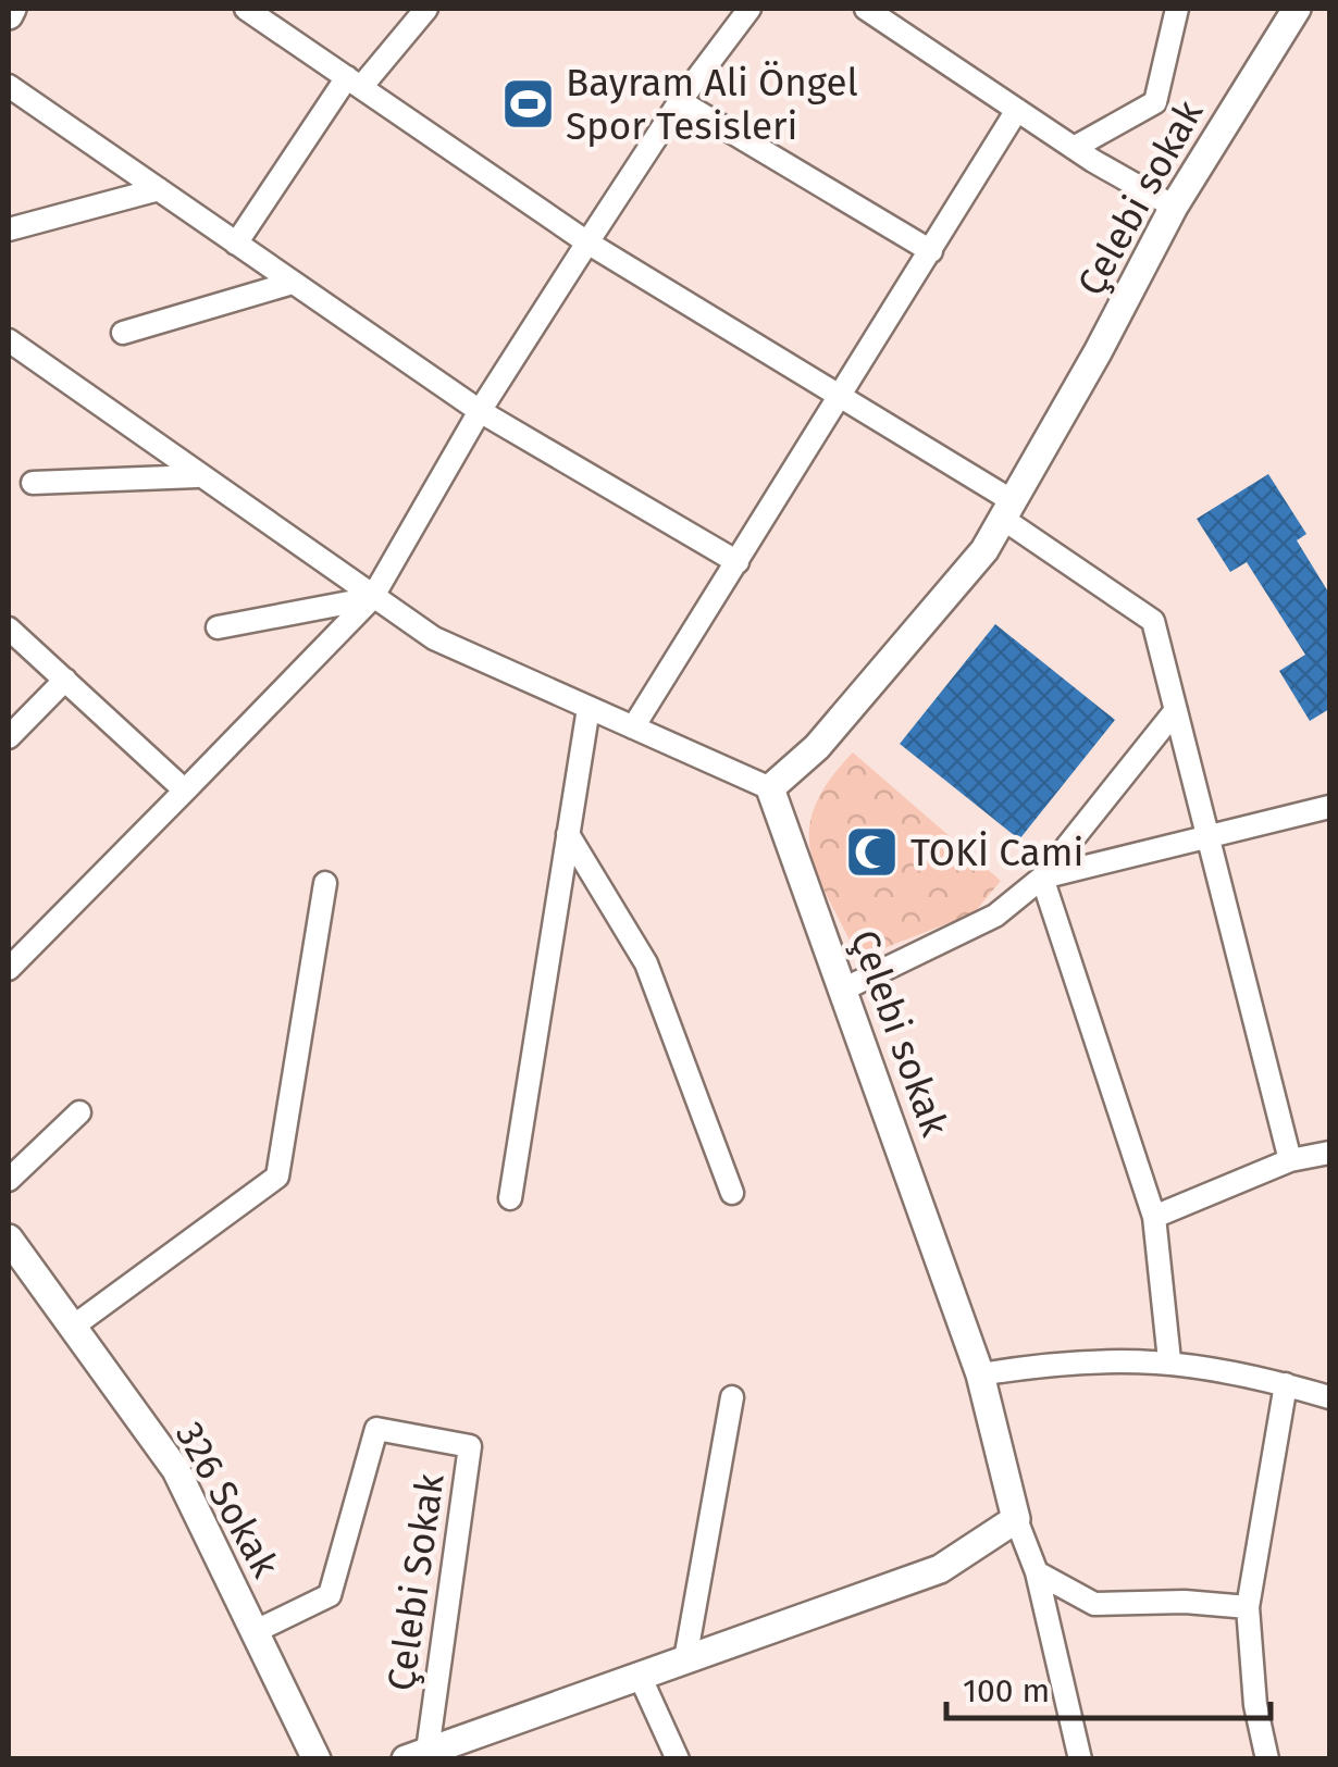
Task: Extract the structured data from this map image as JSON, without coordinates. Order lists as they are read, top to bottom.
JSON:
{
  "streets": {
    "street": ["Çelebi sokak", "326 Sokak", "Çelebi Sokak"]
  },
  "crossings": [
    ["Çelebi sokak", "Çelebi Sokak"],
    ["326 Sokak", "Çelebi Sokak"]
  ],
  "places": {
    "sports": ["Bayram Ali Öngel Spor Tesisleri"],
    "mosque": ["TOKİ Cami"]
  },
  "scale_bar": "100 m"
}
